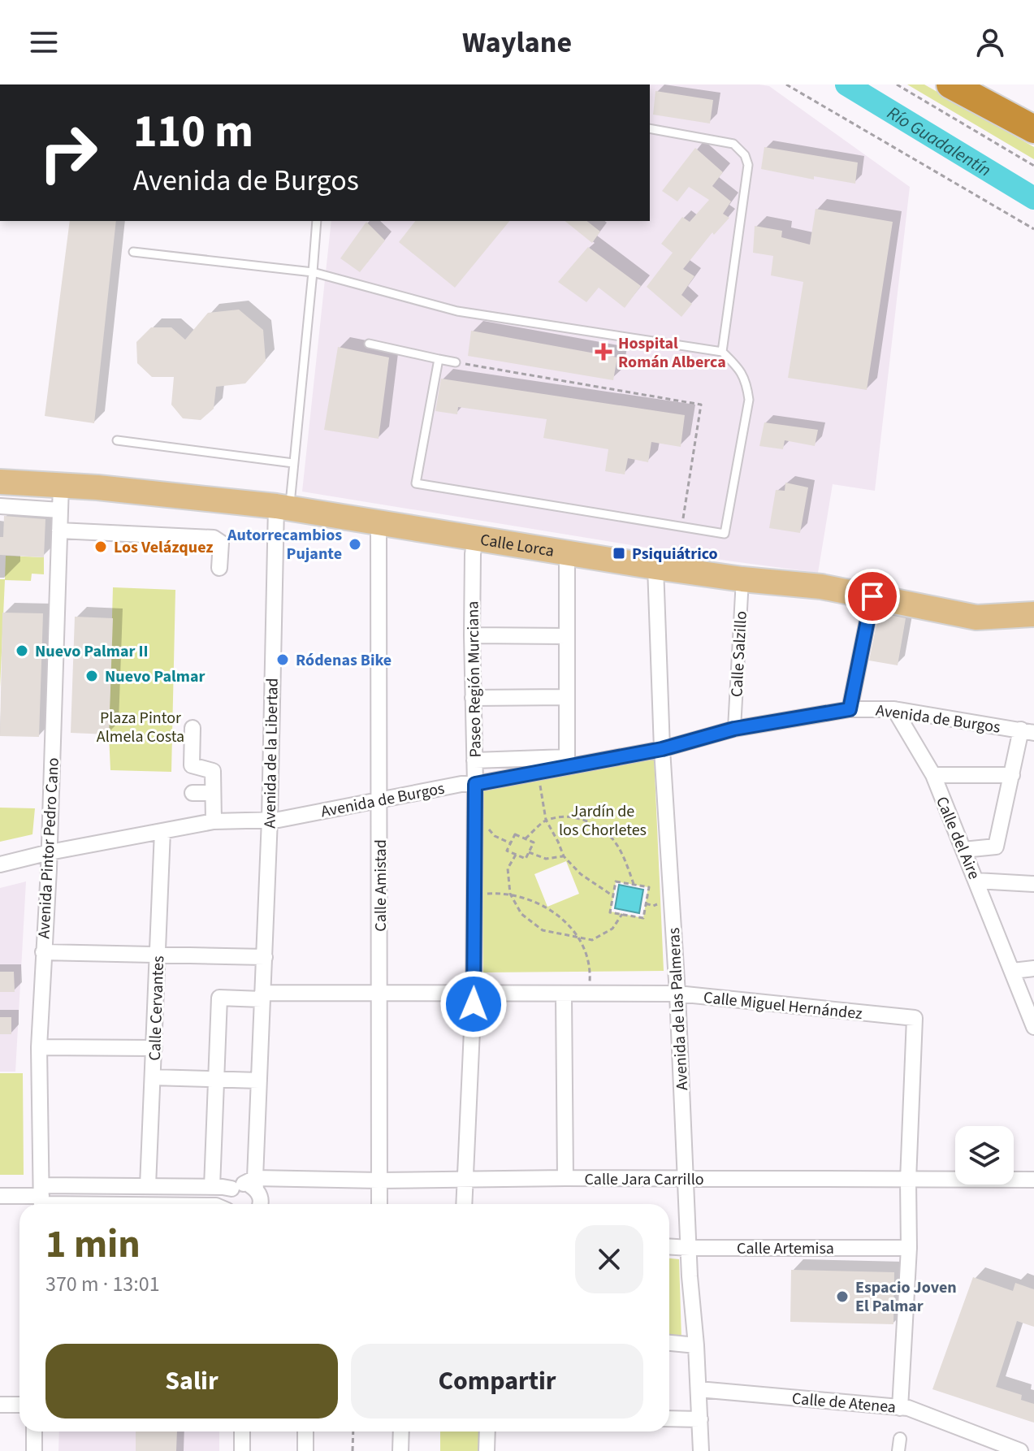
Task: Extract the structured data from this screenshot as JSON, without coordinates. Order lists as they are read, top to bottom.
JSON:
{
  "streets": {
    "main road": ["Calle Lorca"],
    "street": [
      "Calle Salzillo",
      "Paseo Región Murciana",
      "Avenida de Burgos",
      "Avenida de la Libertad",
      "Calle del Aire",
      "Avenida Pintor Pedro Cano",
      "Calle Amistad",
      "Calle Miguel Hernández",
      "Calle Cervantes",
      "Avenida de las Palmeras",
      "Calle Jara Carrillo",
      "Calle Artemisa",
      "Calle de Atenea"
    ]
  },
  "crossings": [
    ["Calle Lorca", "Calle Salzillo"],
    ["Calle Lorca", "Paseo Región Murciana"],
    ["Calle Lorca", "Avenida de la Libertad"],
    ["Calle Lorca", "Avenida Pintor Pedro Cano"],
    ["Calle Lorca", "Calle Amistad"],
    ["Calle Lorca", "Avenida de las Palmeras"],
    ["Calle Salzillo", "Avenida de Burgos"],
    ["Paseo Región Murciana", "Avenida de Burgos"],
    ["Paseo Región Murciana", "Calle Miguel Hernández"],
    ["Paseo Región Murciana", "Calle Jara Carrillo"],
    ["Avenida de Burgos", "Avenida de la Libertad"],
    ["Avenida de Burgos", "Calle del Aire"],
    ["Avenida de Burgos", "Avenida Pintor Pedro Cano"],
    ["Avenida de Burgos", "Calle Amistad"],
    ["Avenida de Burgos", "Calle Cervantes"],
    ["Avenida de Burgos", "Avenida de las Palmeras"],
    ["Avenida de la Libertad", "Calle Miguel Hernández"],
    ["Avenida de la Libertad", "Calle Jara Carrillo"],
    ["Avenida Pintor Pedro Cano", "Calle Jara Carrillo"],
    ["Calle Amistad", "Calle Miguel Hernández"],
    ["Calle Amistad", "Calle Jara Carrillo"],
    ["Calle Miguel Hernández", "Avenida de las Palmeras"],
    ["Calle Miguel Hernández", "Calle Jara Carrillo"],
    ["Calle Cervantes", "Calle Jara Carrillo"],
    ["Avenida de las Palmeras", "Calle Jara Carrillo"],
    ["Avenida de las Palmeras", "Calle Artemisa"],
    ["Avenida de las Palmeras", "Calle de Atenea"]
  ],
  "water": ["Río Guadalentín"],
  "parks": ["Plaza Pintor Almela Costa", "Jardín de los Chorletes"],
  "places": {
    "health": ["Hospital Román Alberca"],
    "other": [
      "Autorrecambios Pujante",
      "Los Velázquez",
      "Nuevo Palmar II",
      "Ródenas Bike",
      "Nuevo Palmar",
      "Espacio Joven El Palmar"
    ],
    "transit": ["Psiquiátrico"]
  },
  "page": {
    "header": "Waylane",
    "turn": ["110 m", "Avenida de Burgos"],
    "heading": ["1 min", "370 m · 13:01"],
    "buttons": ["Salir", "Compartir"]
  }
}
